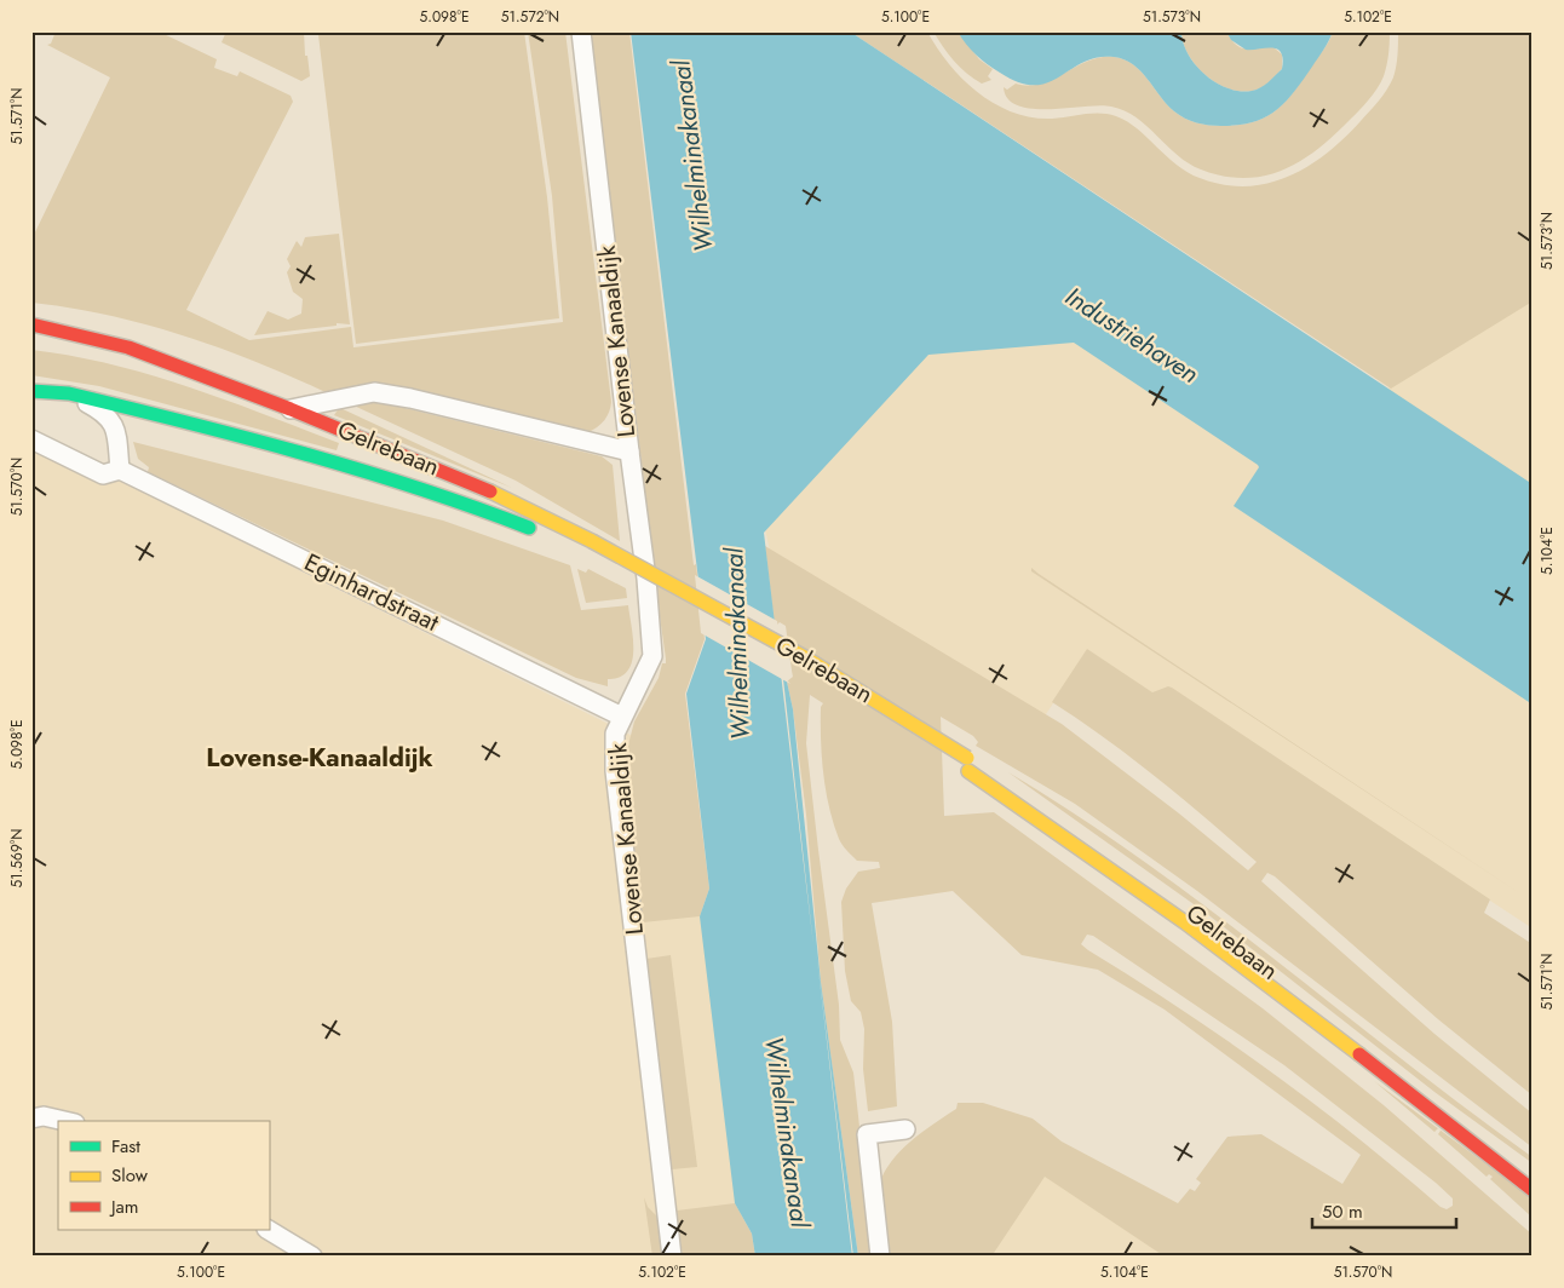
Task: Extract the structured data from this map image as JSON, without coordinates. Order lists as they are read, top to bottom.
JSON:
{
  "streets": {
    "street": ["Lovense Kanaaldijk", "Gelrebaan", "Eginhardstraat"]
  },
  "crossings": [
    ["Lovense Kanaaldijk", "Eginhardstraat"]
  ],
  "districts": ["Lovense-Kanaaldijk"],
  "water": ["Wilhelminakanaal", "Industriehaven"],
  "legend": ["Fast", "Slow", "Jam"],
  "scale_bar": "50 m",
  "coordinates": [
    "5.098°E",
    "51.572°N",
    "5.100°E",
    "51.573°N",
    "5.102°E",
    "51.571°N",
    "51.570°N",
    "5.104°E",
    "51.569°N"
  ]
}
